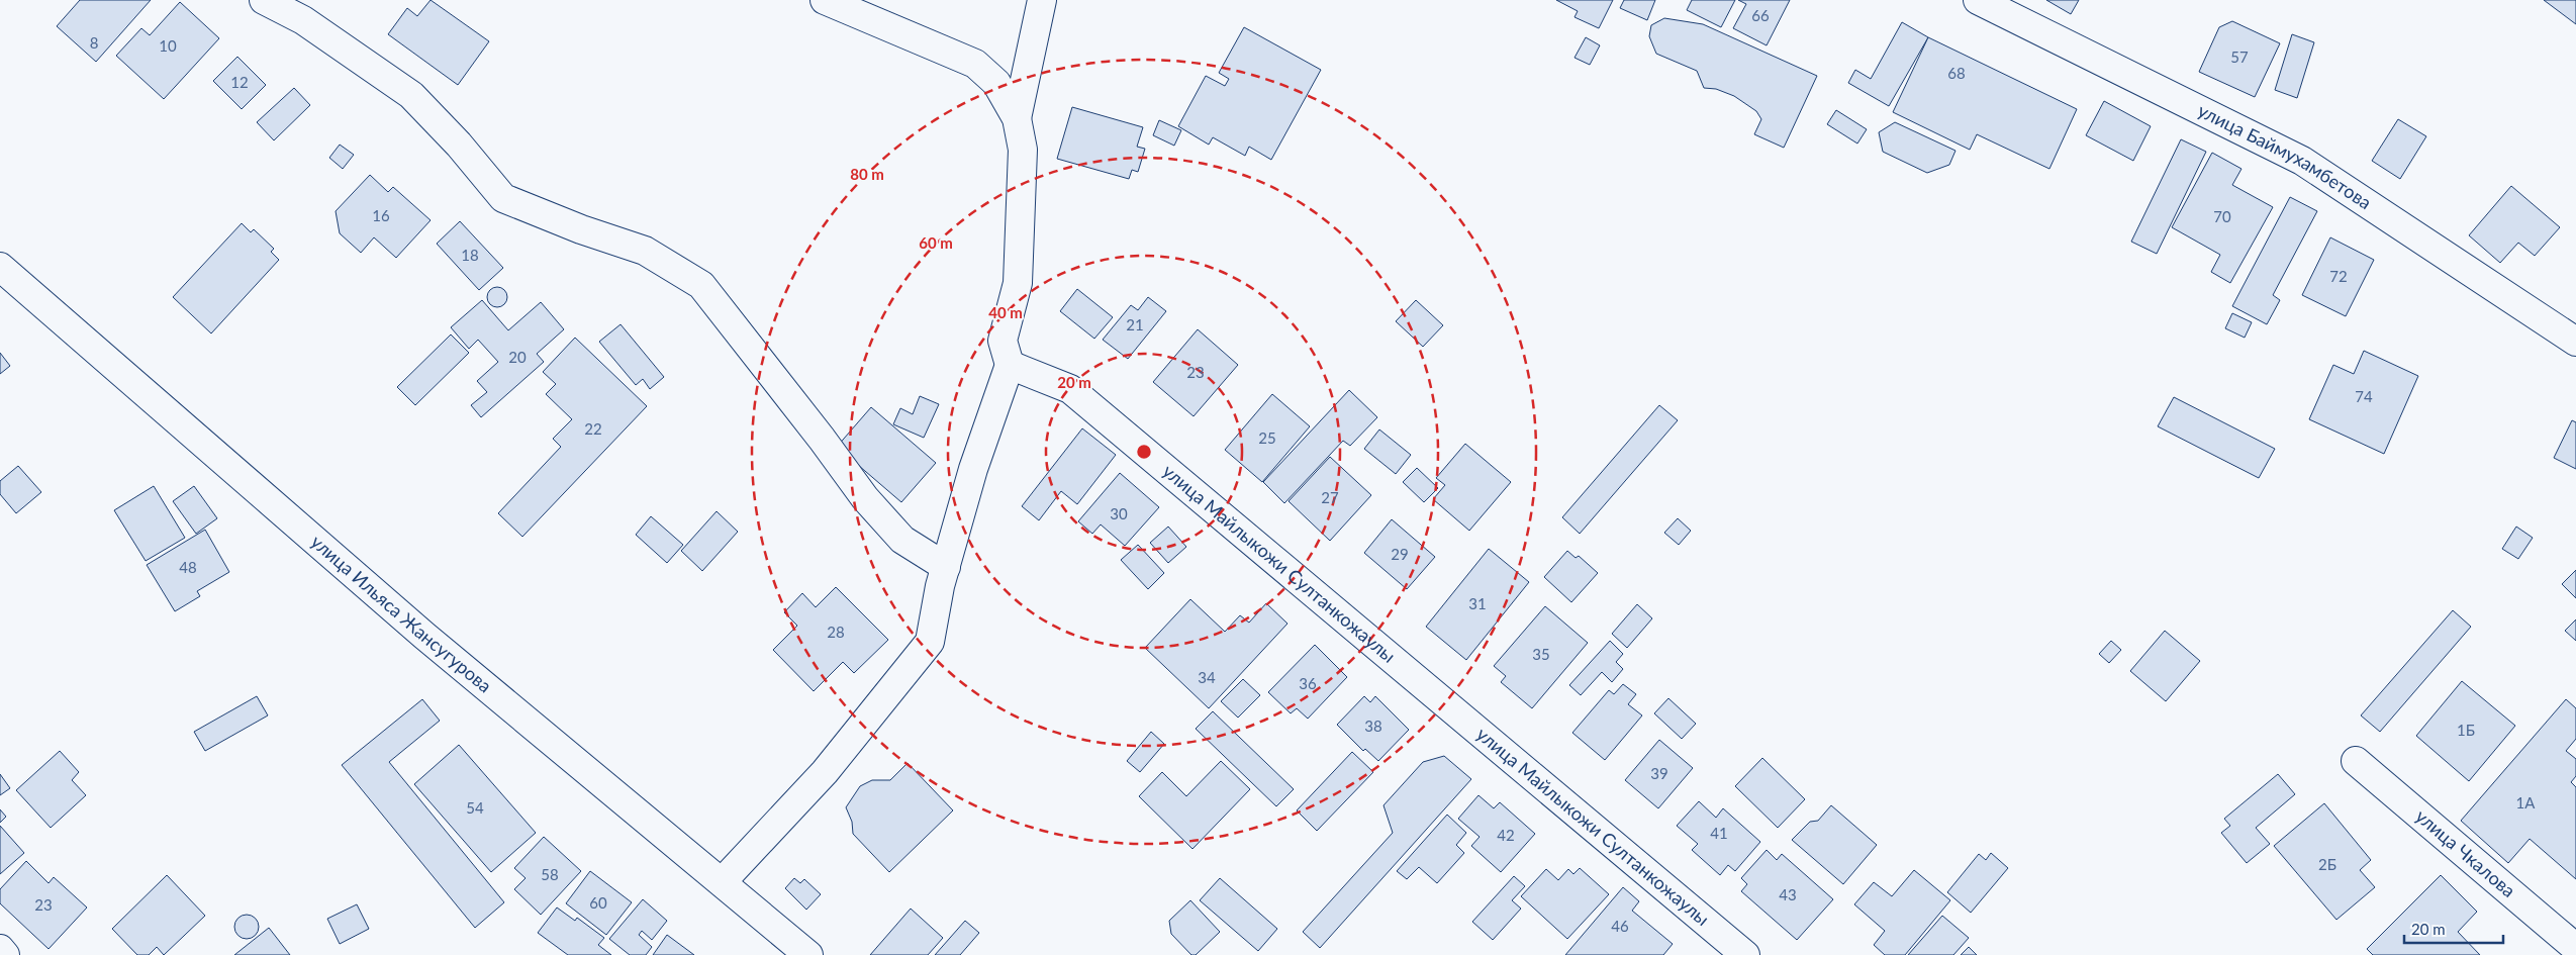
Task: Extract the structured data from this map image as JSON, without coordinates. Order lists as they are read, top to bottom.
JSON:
{
  "streets": {
    "street": [
      "улица Баймухамбетова",
      "улица Майлыкожи Султанкожаулы",
      "улица Ильяса Жансугурова",
      "улица Чкалова"
    ]
  },
  "house_numbers": [
    "66",
    "8",
    "10",
    "57",
    "68",
    "12",
    "16",
    "70",
    "18",
    "72",
    "21",
    "20",
    "23",
    "74",
    "22",
    "25",
    "27",
    "30",
    "29",
    "48",
    "31",
    "28",
    "35",
    "34",
    "36",
    "38",
    "1Б",
    "39",
    "1А",
    "54",
    "41",
    "42",
    "2Б",
    "58",
    "43",
    "60",
    "23",
    "46"
  ],
  "scale_bar": "20 m",
  "rings": [
    "80 m",
    "60 m",
    "40 m",
    "20 m"
  ]
}
